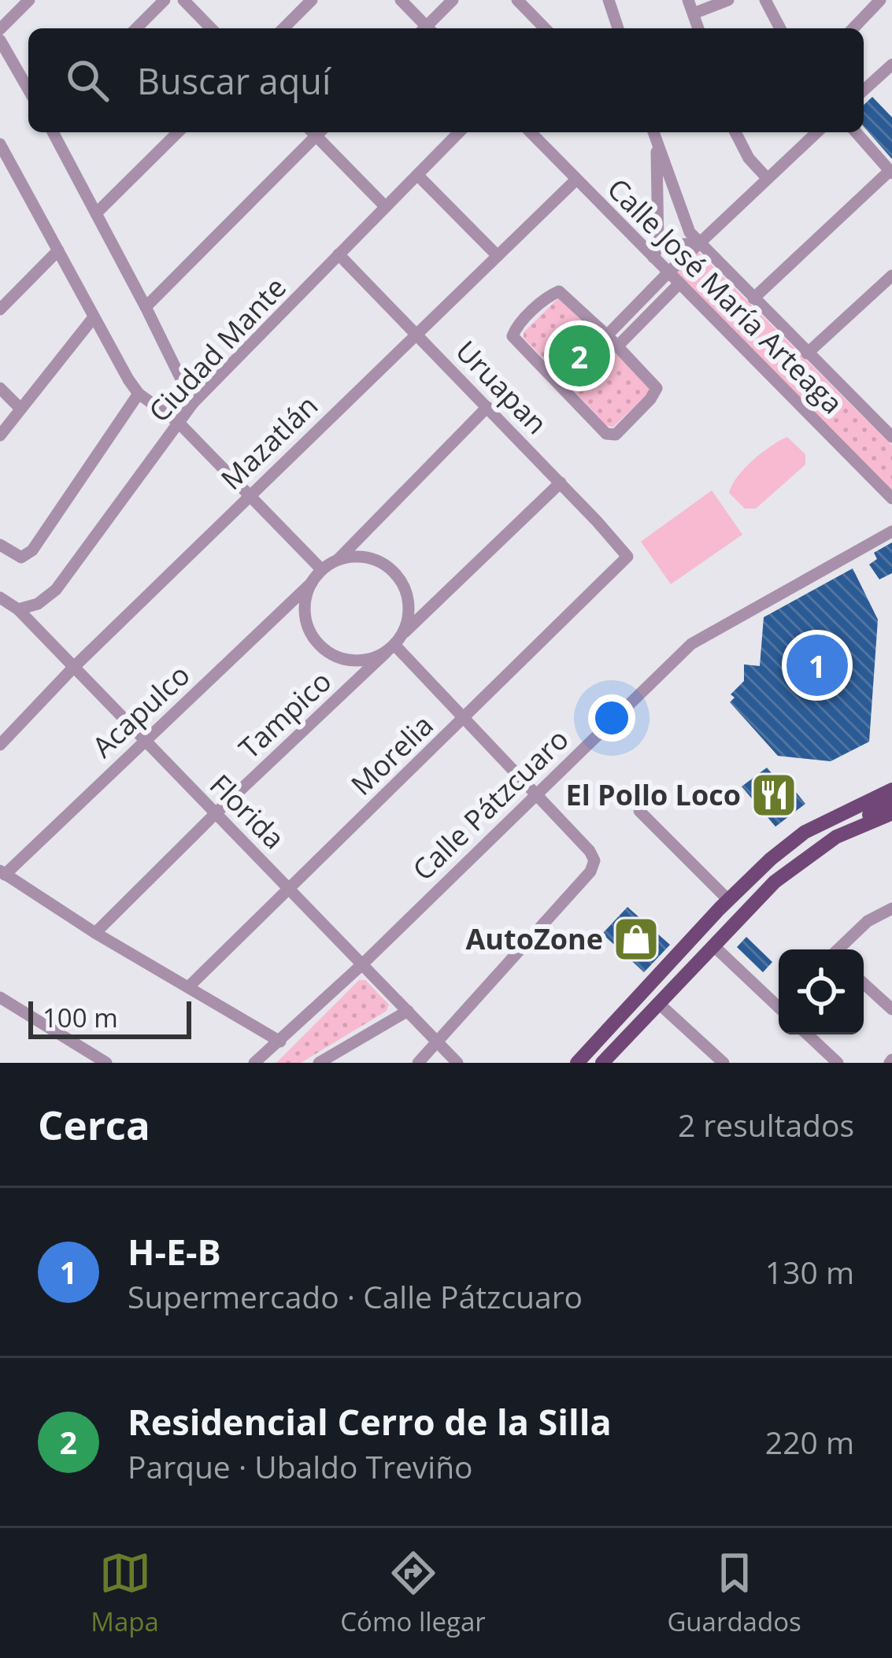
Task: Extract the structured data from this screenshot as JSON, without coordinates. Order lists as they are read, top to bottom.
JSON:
{
  "streets": {
    "street": [
      "Calle José María Arteaga",
      "Ciudad Mante",
      "Uruapan",
      "Mazatlán",
      "Acapulco",
      "Tampico",
      "Morelia",
      "Calle Pátzcuaro",
      "Florida"
    ]
  },
  "crossings": [
    ["Calle José María Arteaga", "Mazatlán"],
    ["Ciudad Mante", "Uruapan"],
    ["Ciudad Mante", "Florida"],
    ["Uruapan", "Mazatlán"],
    ["Uruapan", "Morelia"],
    ["Mazatlán", "Florida"],
    ["Acapulco", "Tampico"],
    ["Acapulco", "Florida"],
    ["Tampico", "Florida"],
    ["Morelia", "Florida"],
    ["Calle Pátzcuaro", "Florida"]
  ],
  "places": {
    "restaurant": ["El Pollo Loco"],
    "shop": ["AutoZone"]
  },
  "scale_bar": "100 m",
  "page": {
    "search": "Buscar aquí",
    "pins": ["2", "1"],
    "scale": "100 m",
    "heading": ["Cerca", "2 resultados"],
    "list": [
      {
        "mark": "1",
        "name": "H-E-B",
        "note": "Supermercado · Calle Pátzcuaro",
        "value": "130 m"
      },
      {
        "mark": "2",
        "name": "Residencial Cerro de la Silla",
        "note": "Parque · Ubaldo Treviño",
        "value": "220 m"
      }
    ],
    "nav": ["Mapa", "Cómo llegar", "Guardados"]
  }
}
